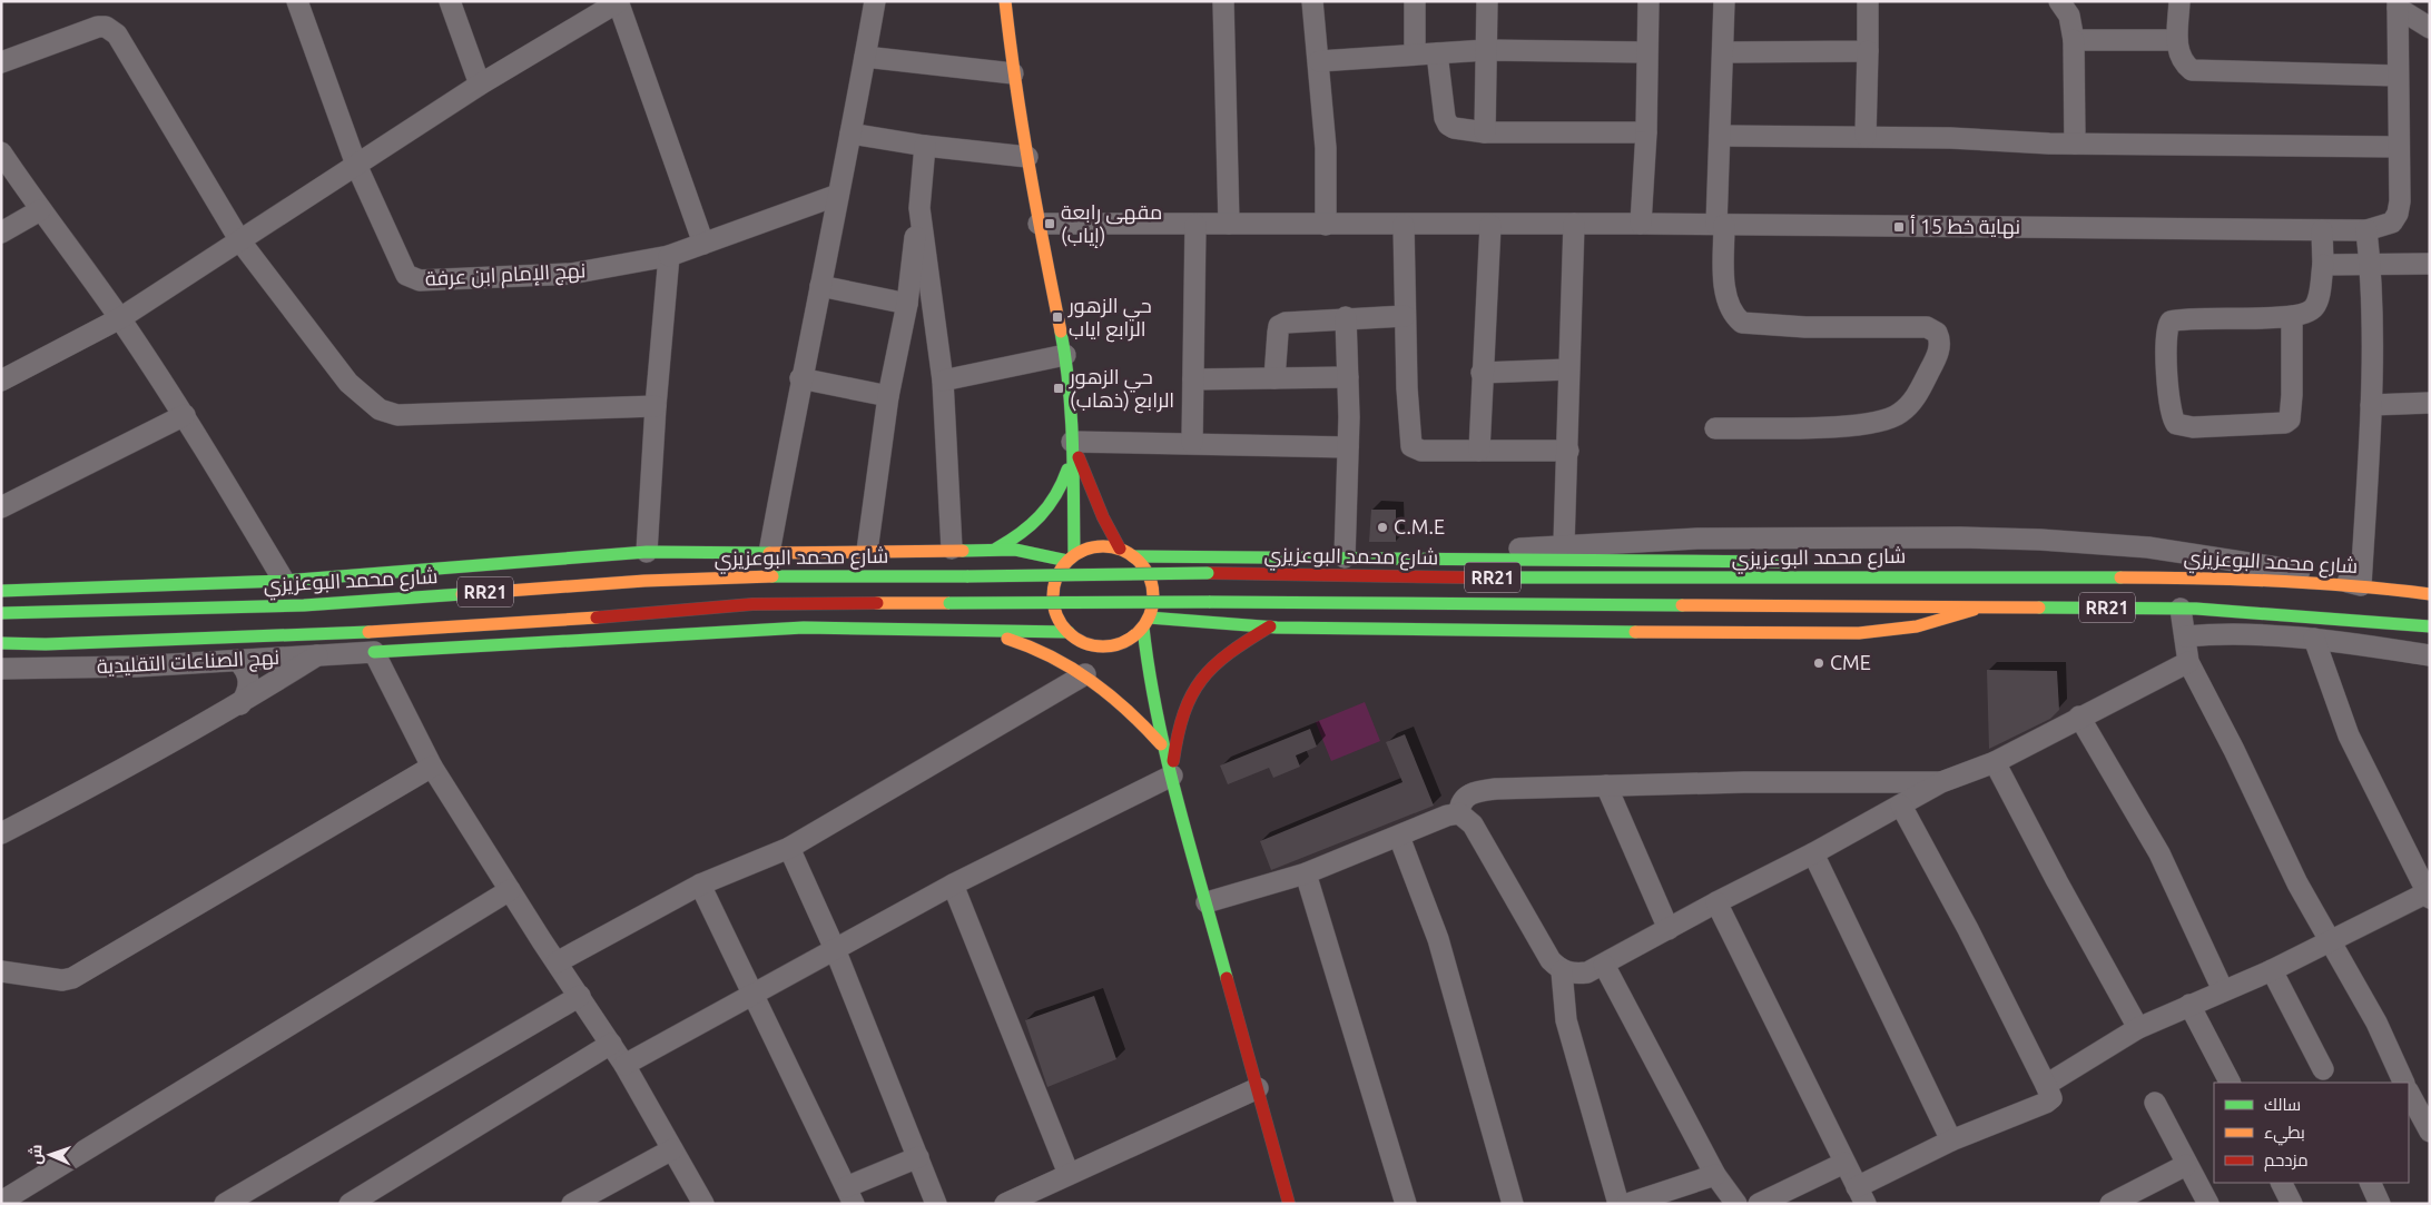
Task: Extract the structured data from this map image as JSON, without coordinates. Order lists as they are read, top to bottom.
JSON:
{
  "streets": {
    "main road": ["شارع محمد البوعزيزي", "RR21"],
    "street": ["نهج الإمام ابن عرفة", "نهج الصناعات التقليدية"]
  },
  "places": {
    "transit": [
      "مقهى رابعة (إياب)",
      "نهاية خط 15 أ",
      "حي الزهور الرابع اياب",
      "حي الزهور الرابع (ذهاب)"
    ],
    "other": ["C.M.E", "CME"]
  },
  "legend": ["سالك", "بطيء", "مزدحم"],
  "north": "left"
}
